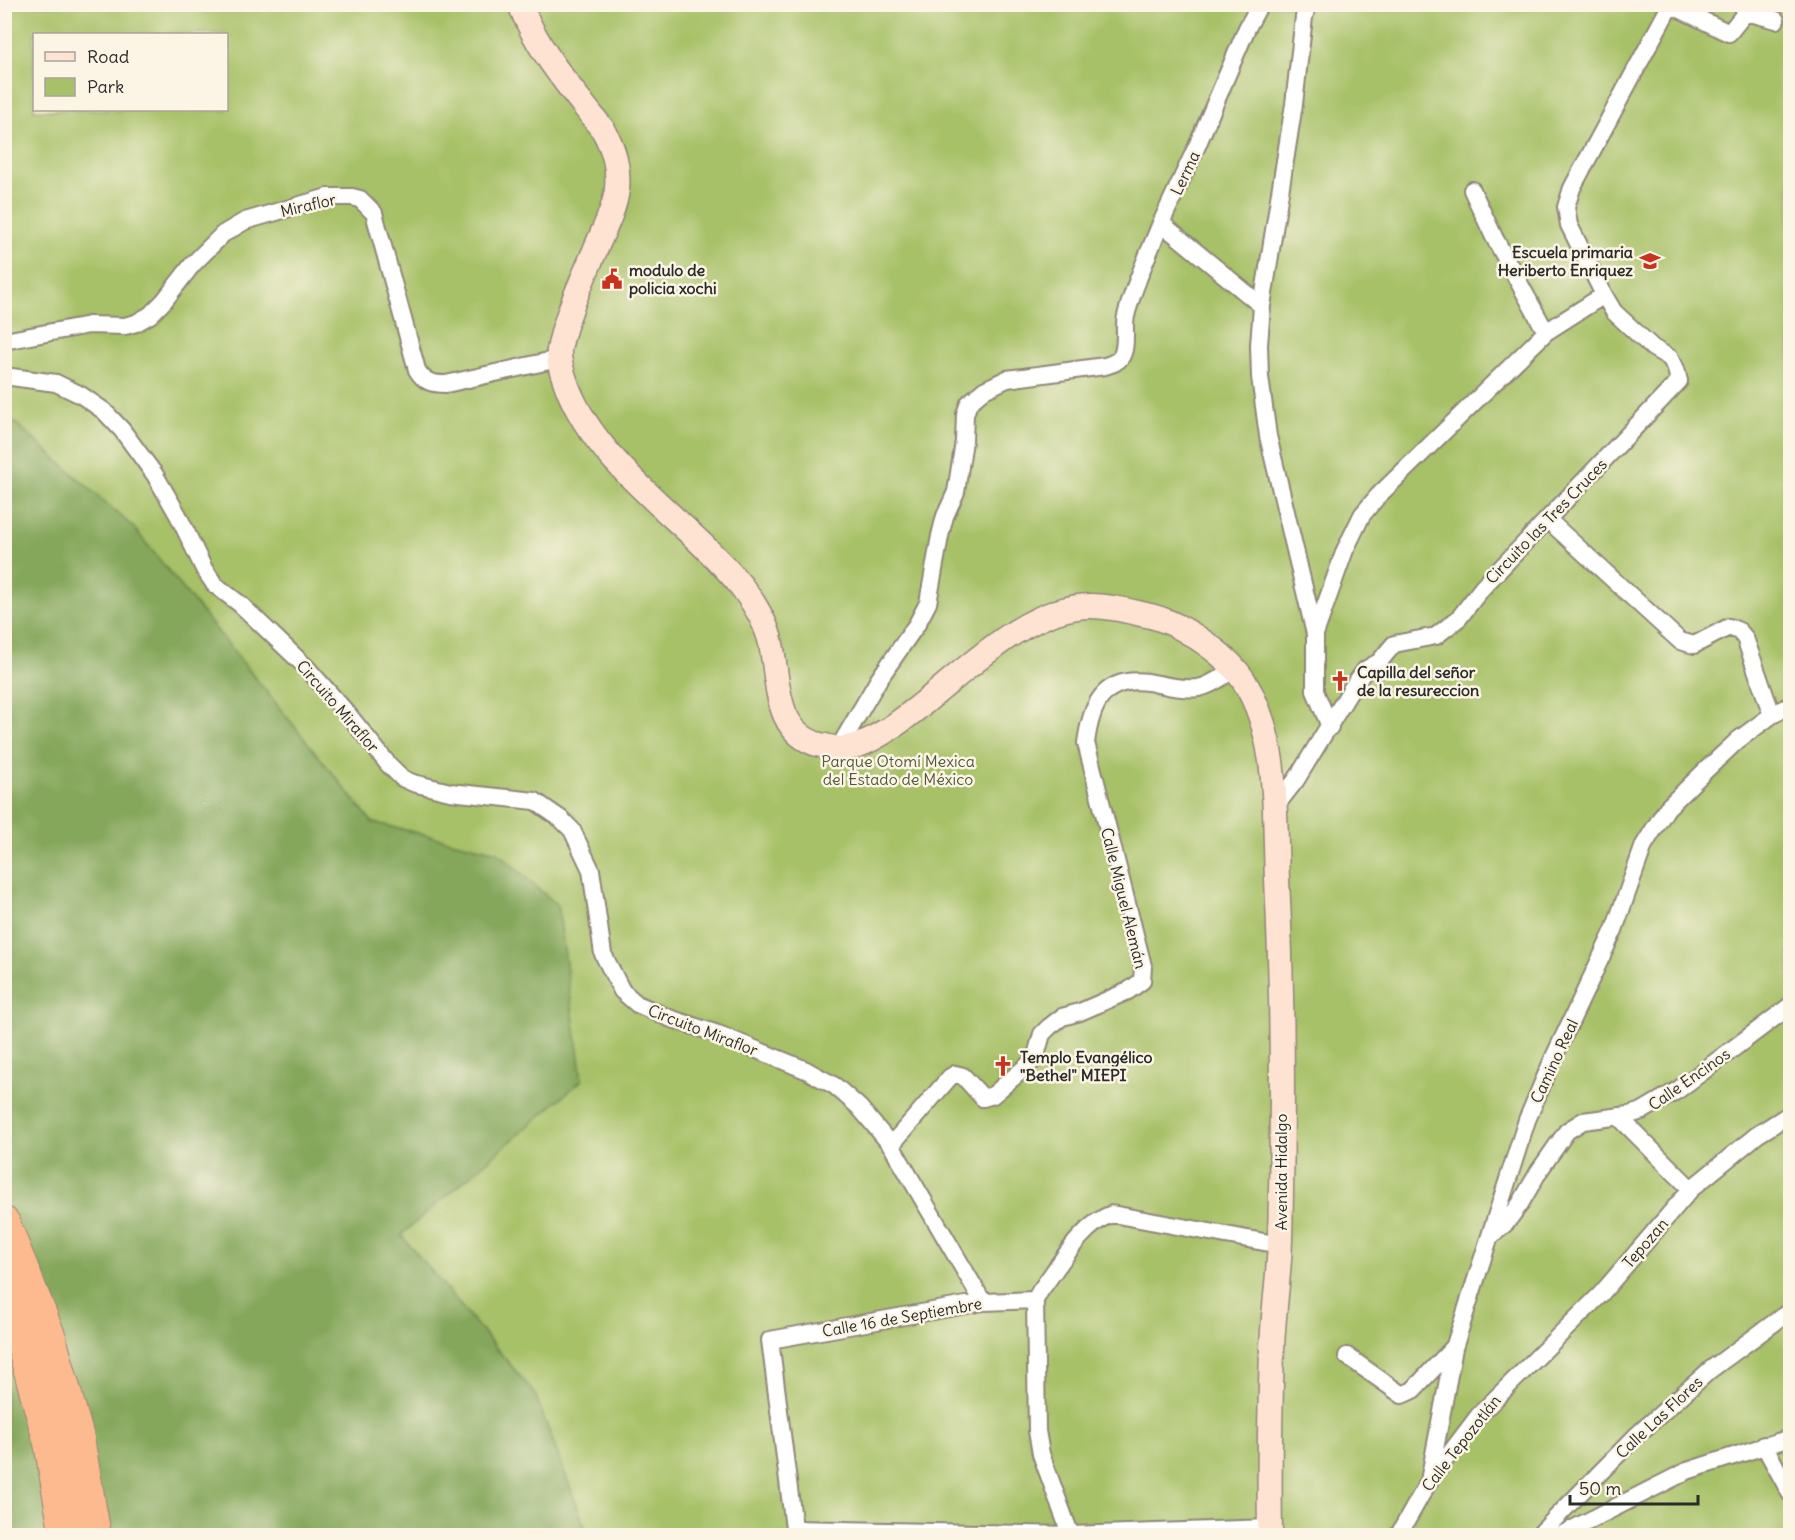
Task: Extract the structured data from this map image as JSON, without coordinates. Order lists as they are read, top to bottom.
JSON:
{
  "streets": {
    "main road": ["Avenida Hidalgo"],
    "street": [
      "Lerma",
      "Miraflor",
      "Circuito las Tres Cruces",
      "Circuito Miraflor",
      "Calle Miguel Alemán",
      "Camino Real",
      "Calle Encinos",
      "Tepozan",
      "Calle 16 de Septiembre",
      "Calle Las Flores",
      "Calle Tepozotlán"
    ]
  },
  "crossings": [
    ["Circuito las Tres Cruces", "Avenida Hidalgo"],
    ["Circuito Miraflor", "Calle Miguel Alemán"],
    ["Circuito Miraflor", "Calle 16 de Septiembre"],
    ["Calle Miguel Alemán", "Avenida Hidalgo"],
    ["Camino Real", "Calle Encinos"],
    ["Camino Real", "Calle Tepozotlán"],
    ["Tepozan", "Calle Tepozotlán"]
  ],
  "parks": ["Parque Otomí Mexica del Estado de México"],
  "places": {
    "school or university": ["Escuela primaria Heriberto Enriquez"],
    "public building": ["modulo de policia xochi"],
    "church": ["Capilla del señor de la resureccion", "Templo Evangélico \"Bethel\" MIEPI"]
  },
  "legend": ["Road", "Park"],
  "scale_bar": "50 m"
}
